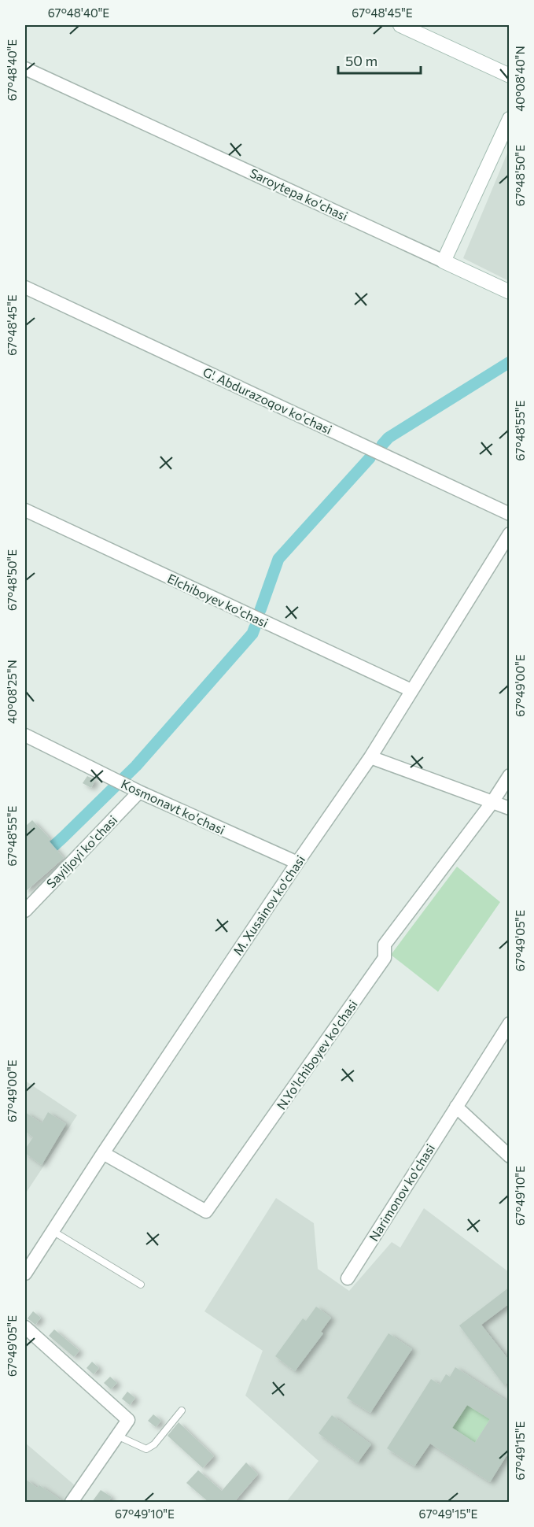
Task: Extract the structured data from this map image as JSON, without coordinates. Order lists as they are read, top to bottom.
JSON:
{
  "streets": {
    "street": [
      "Saroytepa ko'chasi",
      "G'. Abdurazoqov ko'chasi",
      "Elchiboyev ko'chasi",
      "Kosmonavt ko'chasi",
      "Sayiljoyi ko'chasi",
      "M. Xusainov ko'chasi",
      "N.Yo'lchiboyev ko'chasi",
      "Narimonov ko'chasi"
    ]
  },
  "crossings": [
    ["Elchiboyev ko'chasi", "M. Xusainov ko'chasi"],
    ["Kosmonavt ko'chasi", "Sayiljoyi ko'chasi"],
    ["Kosmonavt ko'chasi", "M. Xusainov ko'chasi"],
    ["M. Xusainov ko'chasi", "N.Yo'lchiboyev ko'chasi"]
  ],
  "scale_bar": "50 m",
  "coordinates": [
    "67°48'40\"E",
    "67°48'45\"E",
    "40°08'40\"N",
    "67°48'50\"E",
    "67°48'55\"E",
    "67°49'00\"E",
    "40°08'25\"N",
    "67°49'05\"E",
    "67°49'10\"E",
    "67°49'15\"E"
  ]
}
